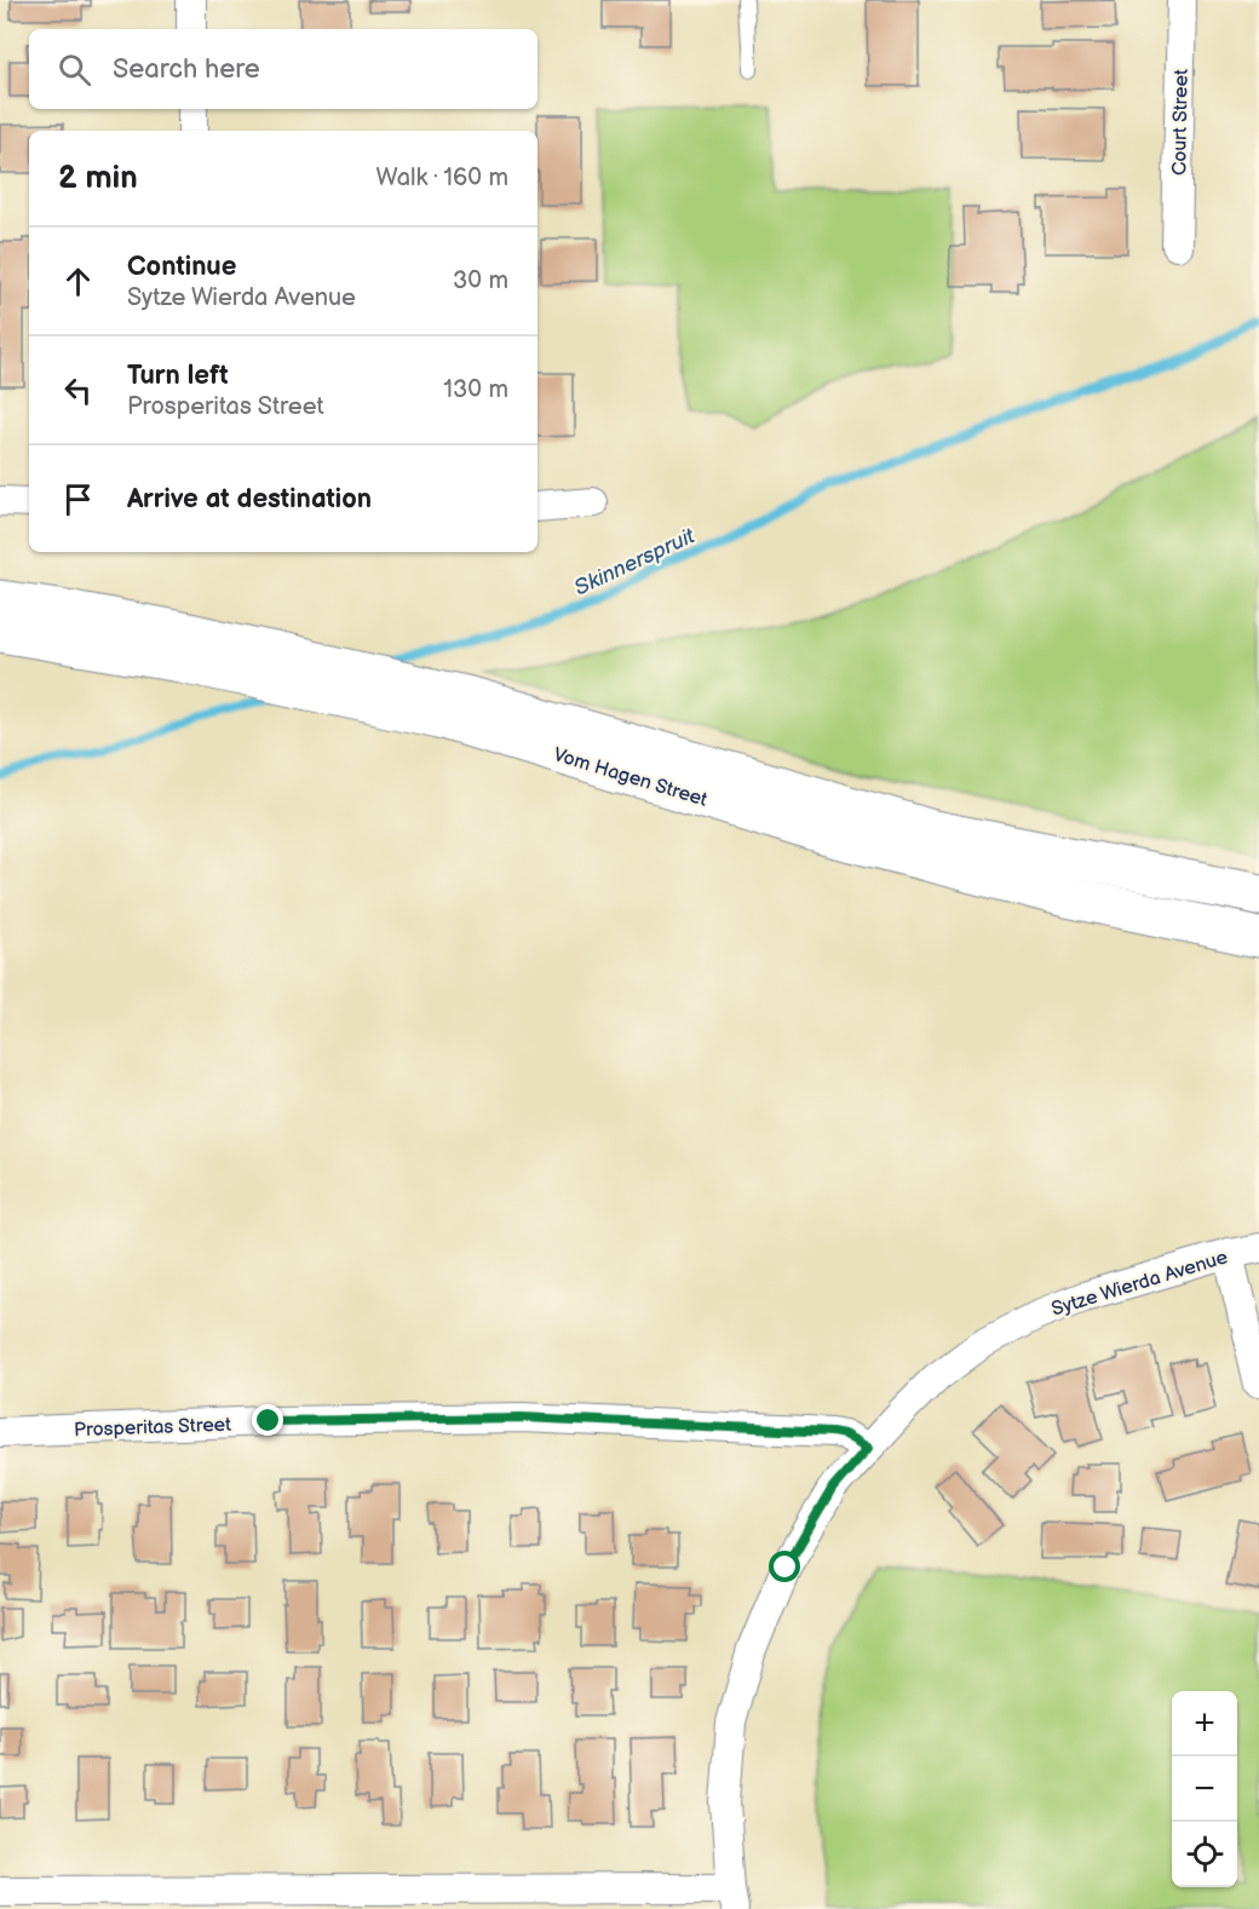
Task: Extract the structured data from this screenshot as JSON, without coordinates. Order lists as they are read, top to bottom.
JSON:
{
  "streets": {
    "main road": ["Vom Hagen Street"],
    "street": ["Court Street", "Sytze Wierda Avenue", "Prosperitas Street"]
  },
  "crossings": [
    ["Sytze Wierda Avenue", "Prosperitas Street"]
  ],
  "water": ["Skinnerspruit"],
  "page": {
    "search": "Search here",
    "heading": ["2 min", "Walk · 160 m"],
    "list": [
      ["Continue", "Sytze Wierda Avenue", "30 m"],
      ["Turn left", "Prosperitas Street", "130 m"],
      "Arrive at destination"
    ],
    "map_buttons": ["+", "−"]
  }
}
